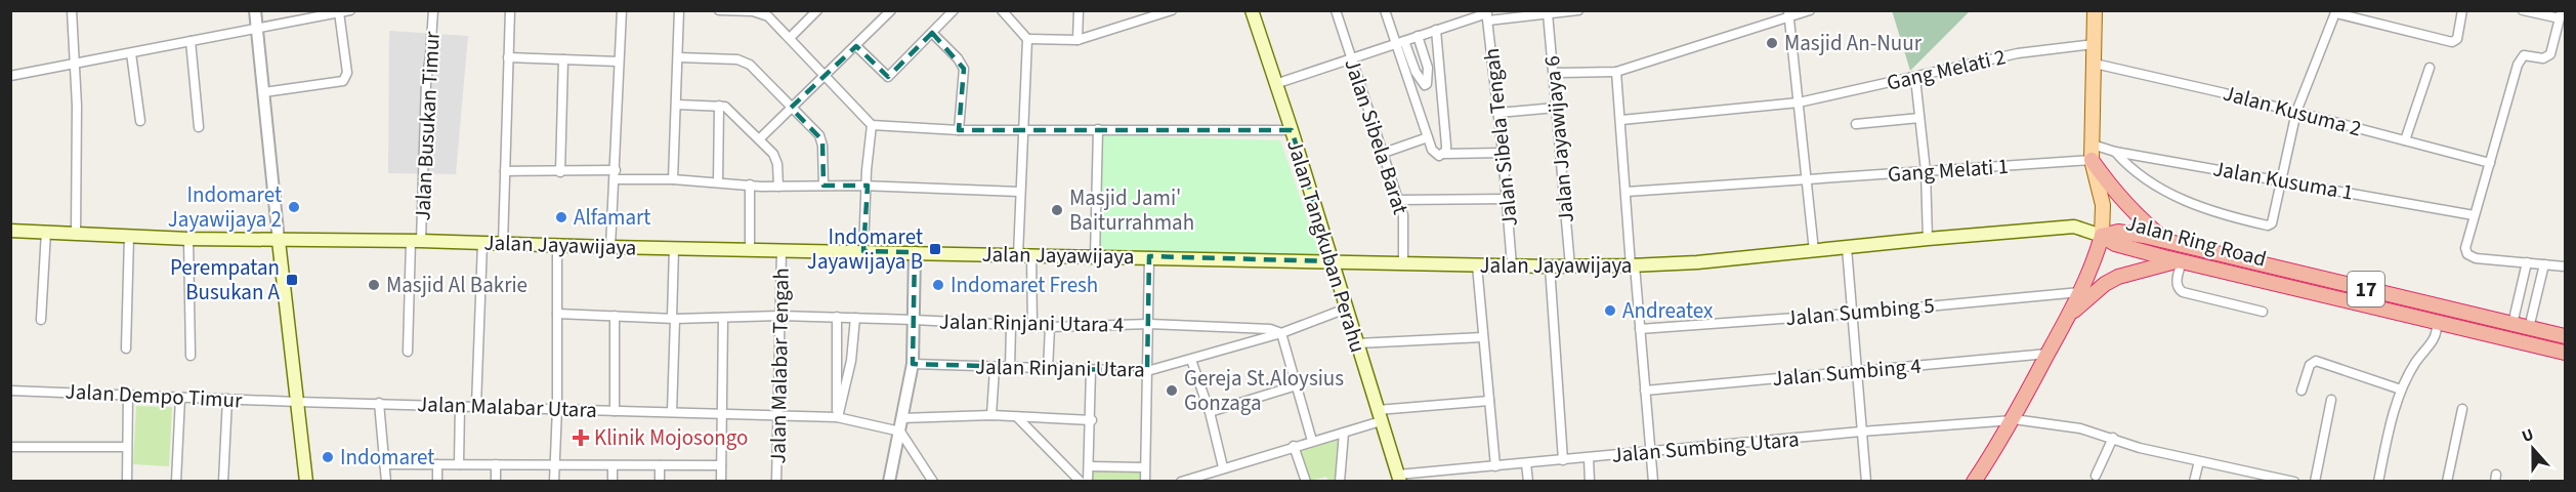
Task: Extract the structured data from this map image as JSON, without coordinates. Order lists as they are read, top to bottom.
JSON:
{
  "streets": {
    "highway": ["Jalan Ring Road", "17"],
    "main road": ["Jalan Jayawijaya", "Jalan Tangkuban Perahu"],
    "street": [
      "Gang Melati 2",
      "Jalan Kusuma 2",
      "Jalan Busukan Timur",
      "Jalan Sibela Barat",
      "Jalan Sibela Tengah",
      "Jalan Jayawijaya 6",
      "Gang Melati 1",
      "Jalan Kusuma 1",
      "Jalan Sumbing 5",
      "Jalan Rinjani Utara 4",
      "Jalan Malabar Tengah",
      "Jalan Rinjani Utara",
      "Jalan Sumbing 4",
      "Jalan Dempo Timur",
      "Jalan Malabar Utara",
      "Jalan Sumbing Utara"
    ]
  },
  "crossings": [
    ["Jalan Busukan Timur", "Jalan Jayawijaya"],
    ["Jalan Sibela Barat", "Jalan Jayawijaya"],
    ["Jalan Sibela Tengah", "Jalan Jayawijaya"],
    ["Jalan Jayawijaya 6", "Jalan Jayawijaya"],
    ["Jalan Ring Road", "Jalan Jayawijaya"],
    ["Jalan Ring Road", "17"],
    ["Jalan Jayawijaya", "Jalan Tangkuban Perahu"],
    ["Jalan Jayawijaya", "17"],
    ["Jalan Jayawijaya", "Jalan Malabar Tengah"],
    ["Jalan Tangkuban Perahu", "Jalan Rinjani Utara"],
    ["Jalan Tangkuban Perahu", "Jalan Sumbing Utara"],
    ["17", "Jalan Sumbing 5"],
    ["17", "Jalan Sumbing 4"],
    ["17", "Jalan Sumbing Utara"],
    ["Jalan Rinjani Utara 4", "Jalan Malabar Tengah"],
    ["Jalan Rinjani Utara 4", "Jalan Rinjani Utara"],
    ["Jalan Malabar Tengah", "Jalan Malabar Utara"],
    ["Jalan Dempo Timur", "Jalan Malabar Utara"]
  ],
  "places": {
    "other": [
      "Masjid An-Nuur",
      "Indomaret Jayawijaya 2",
      "Masjid Jami' Baiturrahmah",
      "Alfamart",
      "Masjid Al Bakrie",
      "Indomaret Fresh",
      "Andreatex",
      "Gereja St.Aloysius Gonzaga",
      "Indomaret"
    ],
    "transit": ["Indomaret Jayawijaya B", "Perempatan Busukan A"],
    "health": ["Klinik Mojosongo"]
  },
  "north": "top"
}
